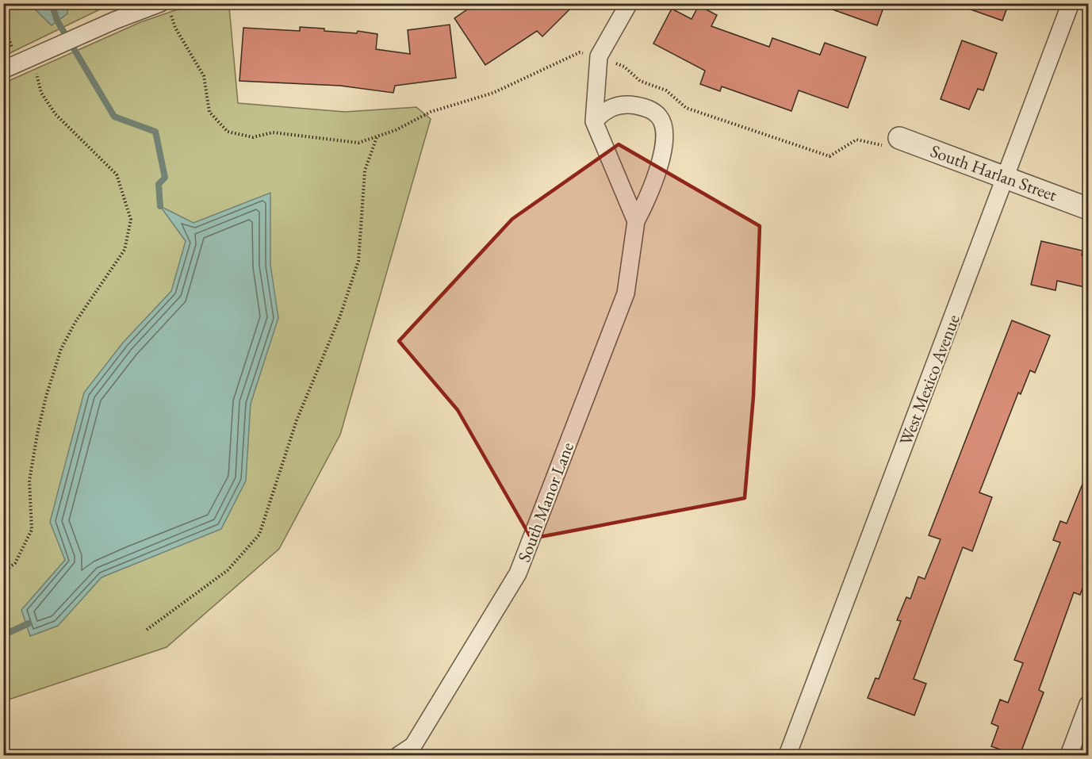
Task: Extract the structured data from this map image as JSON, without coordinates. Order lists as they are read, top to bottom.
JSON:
{
  "streets": {
    "street": ["South Harlan Street", "West Mexico Avenue", "South Manor Lane"]
  },
  "crossings": [
    ["South Harlan Street", "West Mexico Avenue"]
  ]
}
